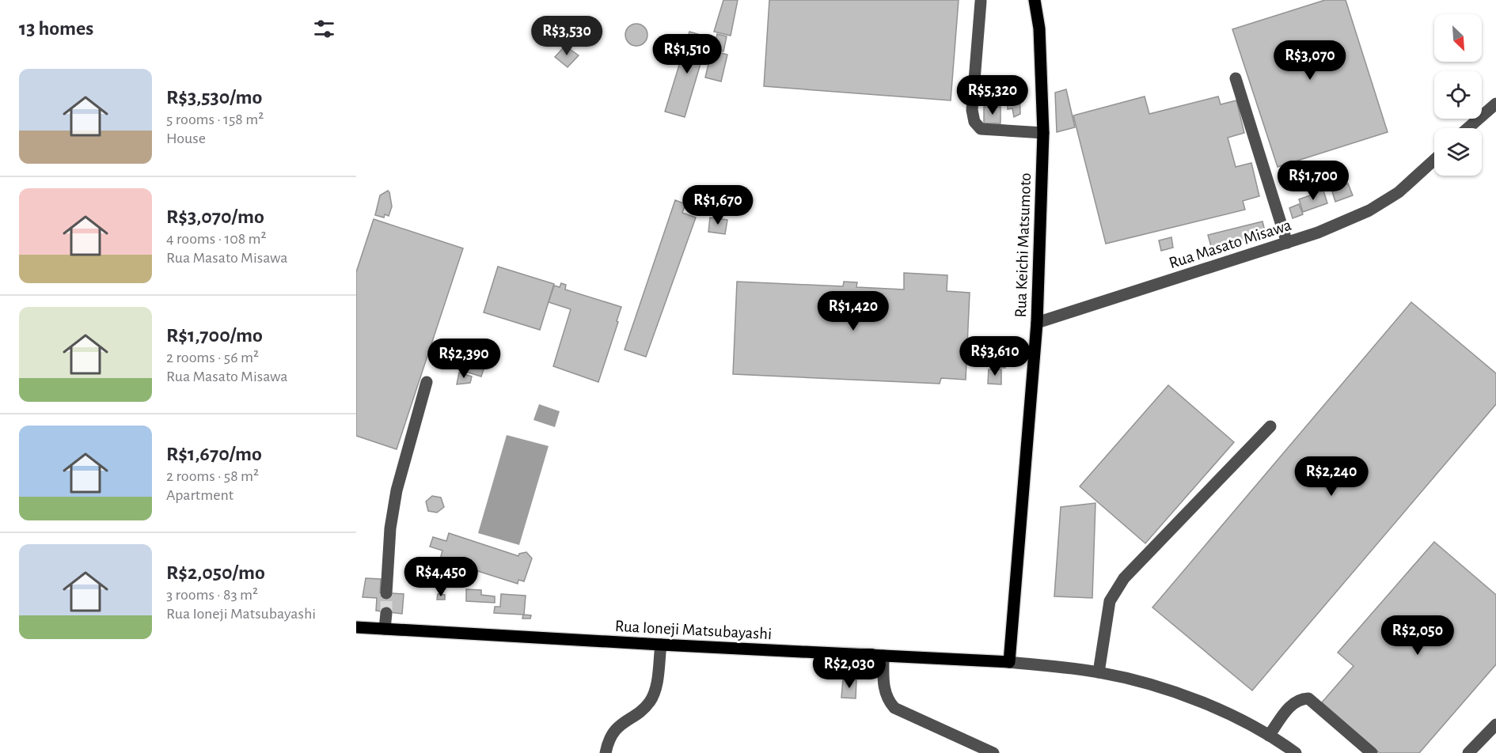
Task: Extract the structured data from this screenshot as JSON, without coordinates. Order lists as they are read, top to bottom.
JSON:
{
  "streets": {
    "main road": ["Rua Keichi Matsumoto", "Rua Ioneji Matsubayashi"],
    "street": ["Rua Masato Misawa"]
  },
  "crossings": [
    ["Rua Masato Misawa", "Rua Keichi Matsumoto"],
    ["Rua Keichi Matsumoto", "Rua Ioneji Matsubayashi"]
  ],
  "north": "bottom right",
  "page": {
    "heading": "13 homes",
    "price": [
      "R$3,530",
      "R$1,510",
      "R$3,070",
      "R$5,320",
      "R$1,700",
      "R$1,670",
      "R$1,420",
      "R$3,610",
      "R$2,390",
      "R$2,240",
      "R$4,450",
      "R$2,050",
      "R$2,030"
    ],
    "list": [
      {
        "name": "R$3,530/mo",
        "note": "5 rooms · 158 m² · House"
      },
      {
        "name": "R$3,070/mo",
        "note": "4 rooms · 108 m² · Rua Masato Misawa"
      },
      {
        "name": "R$1,700/mo",
        "note": "2 rooms · 56 m² · Rua Masato Misawa"
      },
      {
        "name": "R$1,670/mo",
        "note": "2 rooms · 58 m² · Apartment"
      },
      {
        "name": "R$2,050/mo",
        "note": "3 rooms · 83 m² · Rua Ioneji Matsubayashi"
      }
    ]
  }
}
